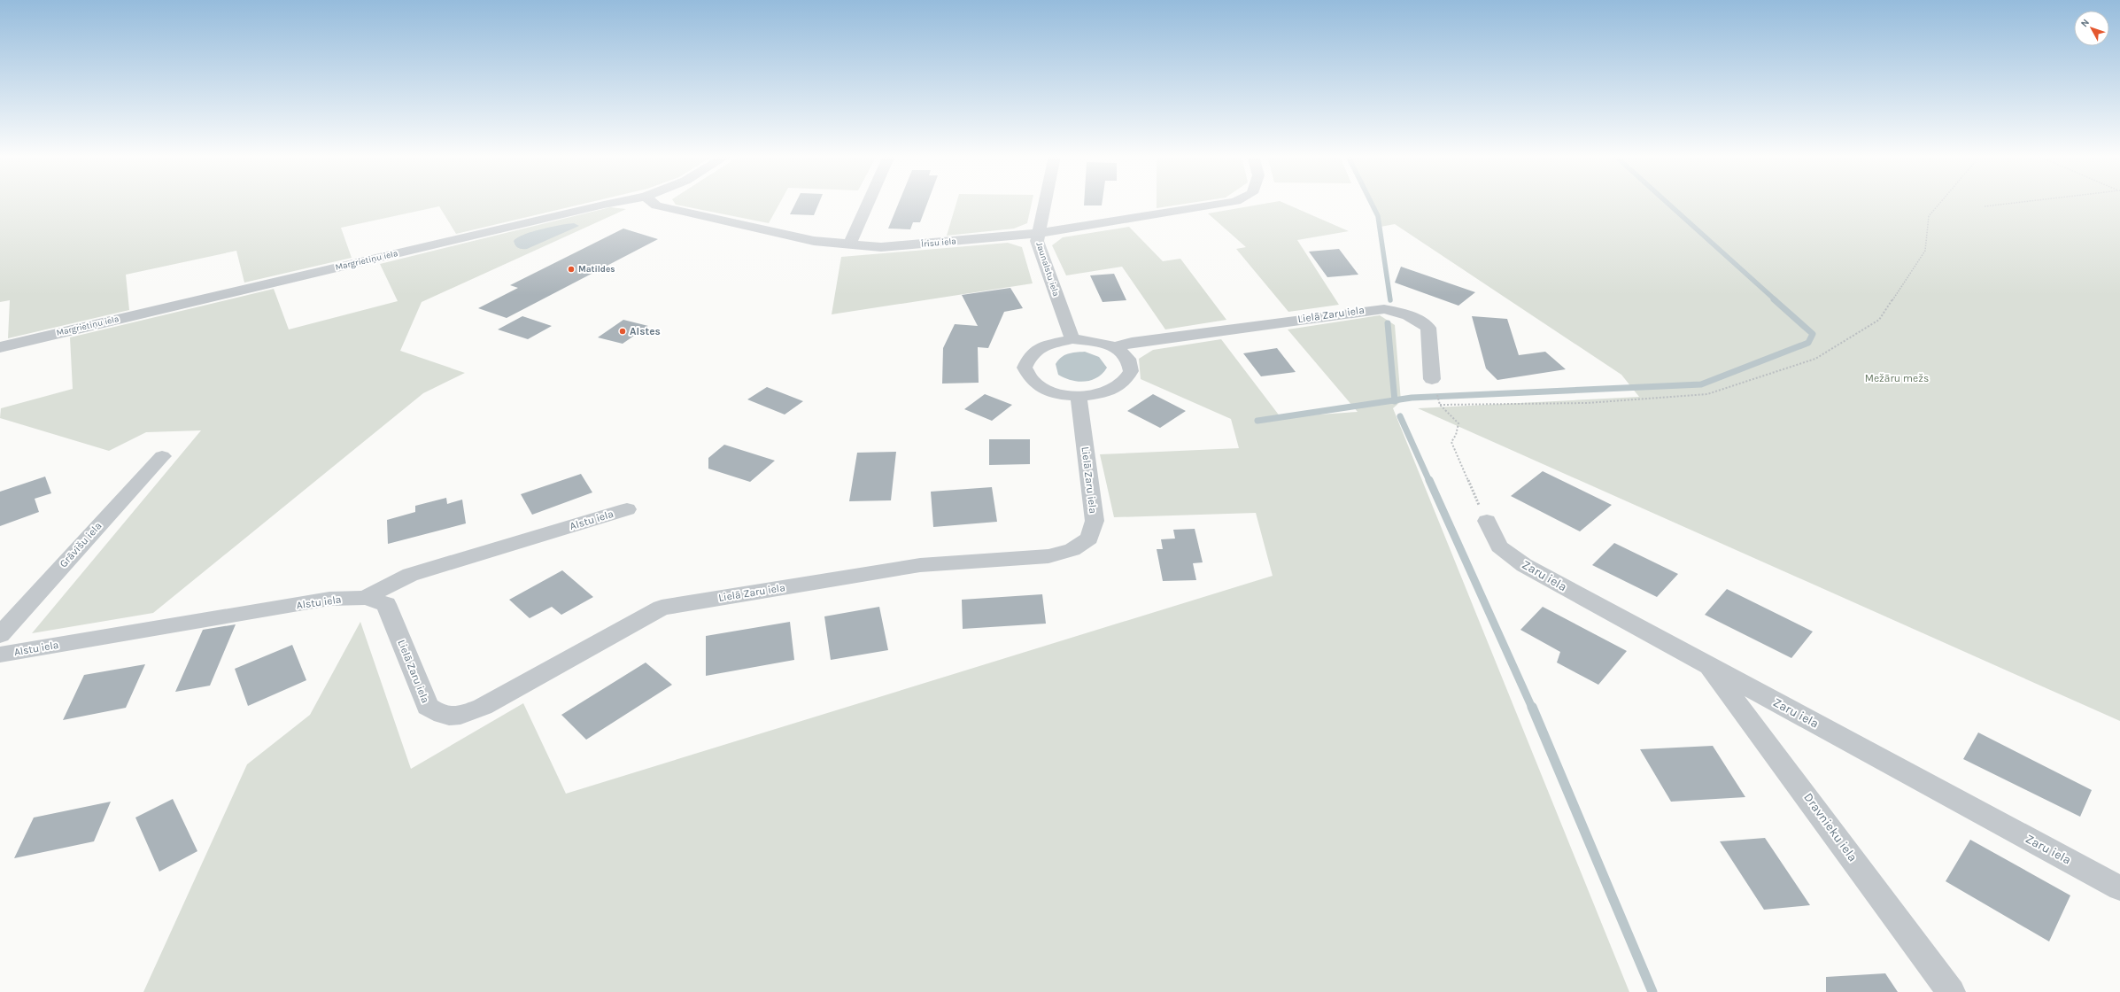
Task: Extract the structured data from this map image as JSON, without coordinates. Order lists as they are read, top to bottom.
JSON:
{
  "streets": {
    "street": [
      "Īrisu iela",
      "Margrietiņu iela",
      "Jaunalstu iela",
      "Lielā Zaru iela",
      "Alstu iela",
      "Grāvīšu iela",
      "Zaru iela",
      "Dravnieku iela"
    ]
  },
  "crossings": [
    ["Īrisu iela", "Jaunalstu iela"],
    ["Lielā Zaru iela", "Alstu iela"],
    ["Zaru iela", "Dravnieku iela"]
  ],
  "parks": ["Mežāru mežs"],
  "places": ["Matildes", "Alstes"],
  "north": "top left"
}
